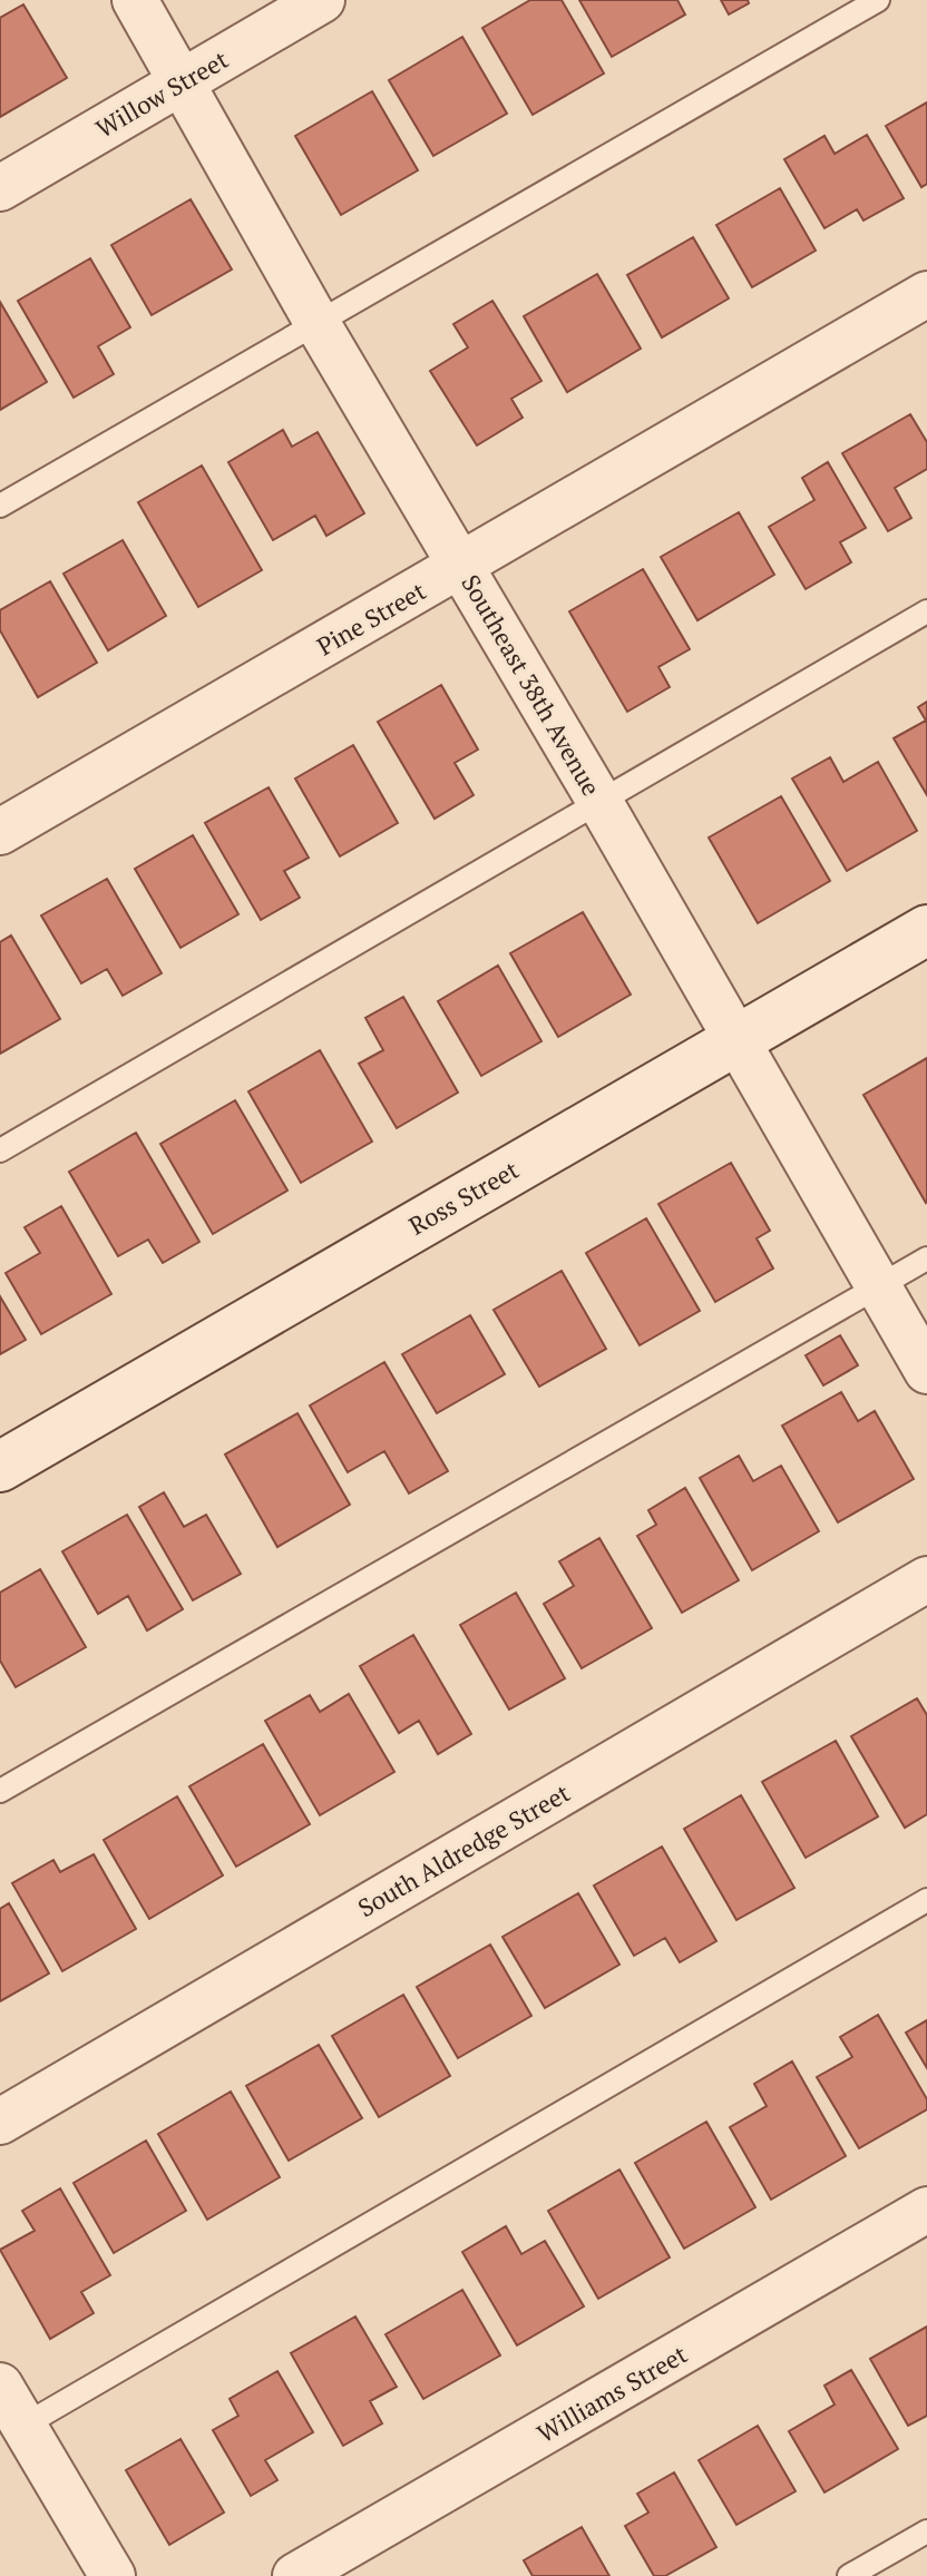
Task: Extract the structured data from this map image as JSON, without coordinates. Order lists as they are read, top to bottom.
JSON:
{
  "streets": {
    "street": [
      "Willow Street",
      "Pine Street",
      "Southeast 38th Avenue",
      "Ross Street",
      "South Aldredge Street",
      "Williams Street"
    ]
  },
  "crossings": [
    ["Willow Street", "Southeast 38th Avenue"],
    ["Pine Street", "Southeast 38th Avenue"],
    ["Southeast 38th Avenue", "Ross Street"]
  ]
}
